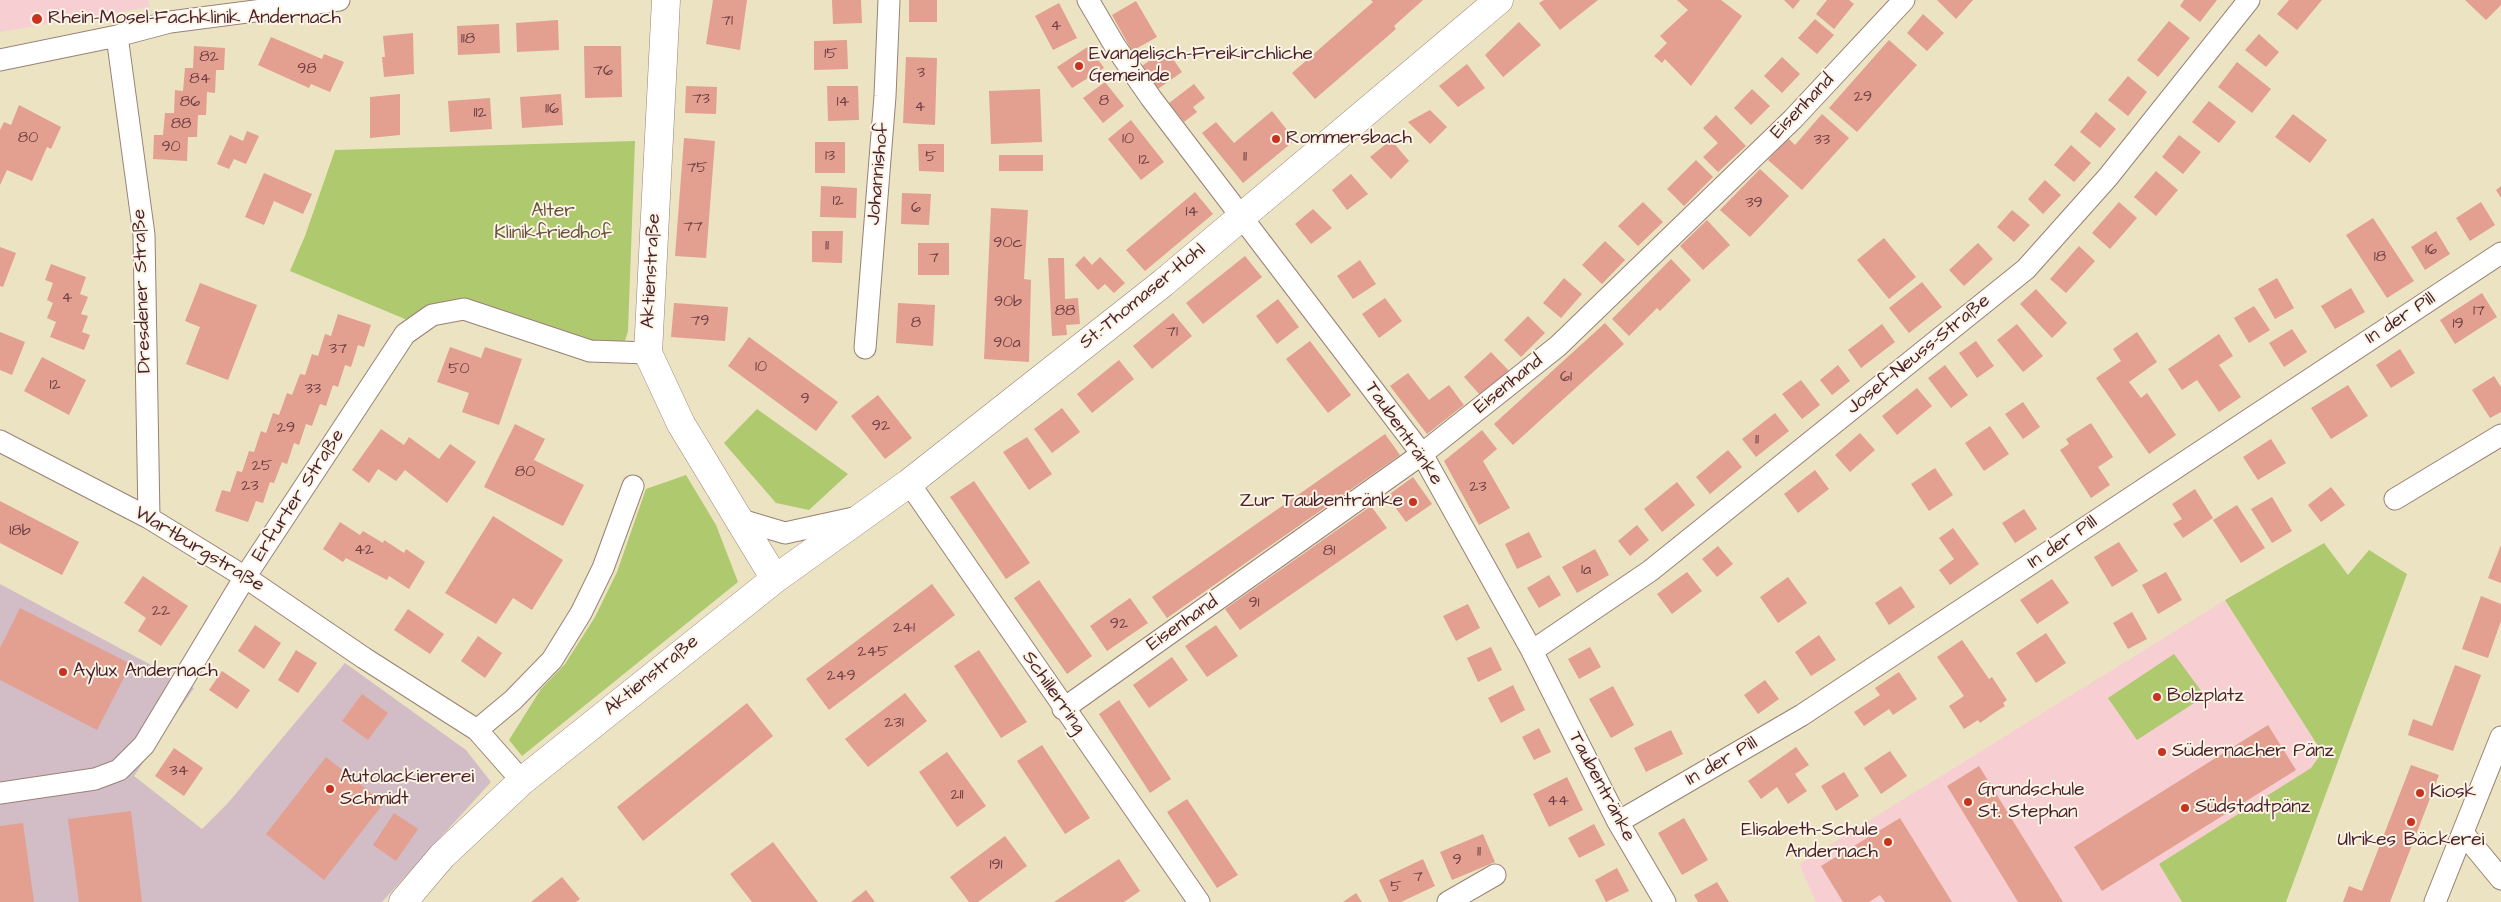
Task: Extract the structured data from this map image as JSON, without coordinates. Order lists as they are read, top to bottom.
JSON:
{
  "streets": {
    "street": [
      "Eisenhand",
      "Johannishof",
      "Aktienstraße",
      "Dresdener Straße",
      "St.-Thomaser-Hohl",
      "In der Pill",
      "Josef-Neuss-Straße",
      "Taubentränke",
      "Erfurter Straße",
      "Wartburgstraße",
      "Schillerring"
    ]
  },
  "crossings": [
    ["Eisenhand", "Taubentränke"],
    ["Eisenhand", "Schillerring"],
    ["Aktienstraße", "St.-Thomaser-Hohl"],
    ["Aktienstraße", "Erfurter Straße"],
    ["Dresdener Straße", "Wartburgstraße"],
    ["St.-Thomaser-Hohl", "Taubentränke"],
    ["St.-Thomaser-Hohl", "Schillerring"],
    ["In der Pill", "Taubentränke"],
    ["Josef-Neuss-Straße", "Taubentränke"],
    ["Erfurter Straße", "Wartburgstraße"]
  ],
  "parks": ["Alter Klinikfriedhof"],
  "places": [
    "Rhein-Mosel-Fachklinik Andernach",
    "Evangelisch-Freikirchliche Gemeinde",
    "Rommersbach",
    "Zur Taubentränke",
    "Aylux Andernach",
    "Bolzplatz",
    "Südernacher Pänz",
    "Autolackiererei Schmidt",
    "Kiosk",
    "Grundschule St. Stephan",
    "Südstadtpänz",
    "Ulrikes Bäckerei",
    "Elisabeth-Schule Andernach"
  ],
  "house_numbers": [
    "71",
    "4",
    "118",
    "15",
    "82",
    "98",
    "76",
    "3",
    "84",
    "29",
    "73",
    "8",
    "86",
    "14",
    "4",
    "116",
    "112",
    "88",
    "80",
    "10",
    "33",
    "90",
    "13",
    "5",
    "11",
    "12",
    "75",
    "12",
    "39",
    "6",
    "14",
    "77",
    "90c",
    "11",
    "16",
    "18",
    "7",
    "4",
    "90b",
    "88",
    "17",
    "79",
    "8",
    "19",
    "71",
    "90a",
    "37",
    "10",
    "50",
    "61",
    "12",
    "33",
    "9",
    "92",
    "29",
    "11",
    "25",
    "80",
    "23",
    "23",
    "18b",
    "42",
    "81",
    "1a",
    "91",
    "22",
    "92",
    "241",
    "245",
    "249",
    "231",
    "34",
    "211",
    "44",
    "11",
    "9",
    "191",
    "7",
    "5"
  ]
}
